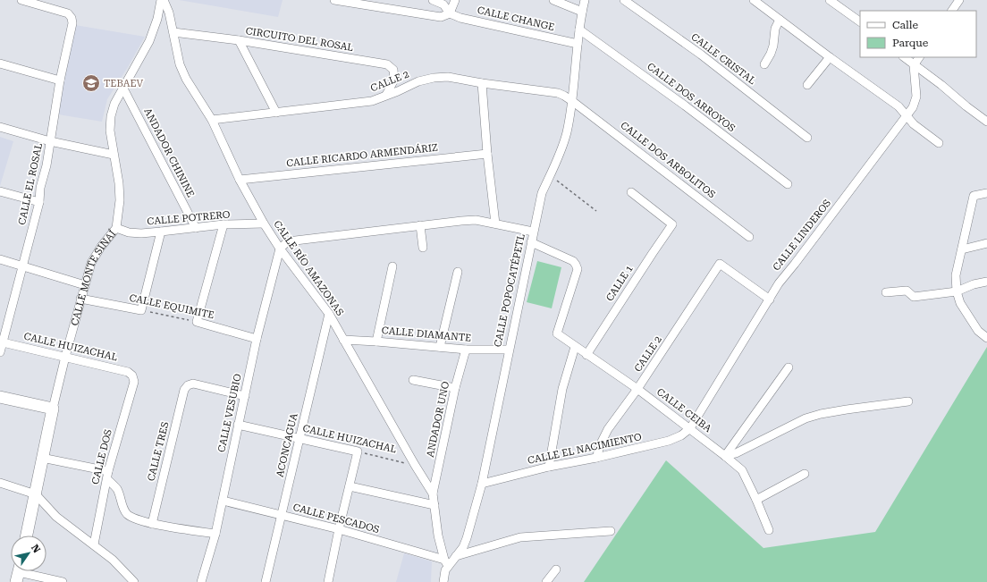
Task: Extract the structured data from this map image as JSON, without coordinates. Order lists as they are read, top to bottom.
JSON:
{
  "streets": {
    "main road": ["CALLE MONTE SINAÍ"],
    "street": [
      "CALLE CHANGE",
      "CIRCUITO DEL ROSAL",
      "CALLE CRISTAL",
      "CALLE 2",
      "CALLE DOS ARROYOS",
      "ANDADOR CHININE",
      "CALLE RICARDO ARMENDÁRIZ",
      "CALLE DOS ARBOLITOS",
      "CALLE EL ROSAL",
      "CALLE POTRERO",
      "CALLE LINDEROS",
      "CALLE RÍO AMAZONAS",
      "CALLE 1",
      "CALLE POPOCATÉPETL",
      "CALLE EQUIMITE",
      "CALLE DIAMANTE",
      "CALLE HUIZACHAL",
      "CALLE CEIBA",
      "CALLE VESUBIO",
      "ANDADOR UNO",
      "ACONCAGUA",
      "CALLE EL NACIMIENTO",
      "CALLE TRES",
      "CALLE DOS",
      "CALLE PESCADOS"
    ]
  },
  "crossings": [
    ["CALLE CHANGE", "CALLE POPOCATÉPETL"],
    ["CIRCUITO DEL ROSAL", "CALLE 2"],
    ["CIRCUITO DEL ROSAL", "CALLE RÍO AMAZONAS"],
    ["CALLE 2", "CALLE DOS ARBOLITOS"],
    ["CALLE 2", "CALLE LINDEROS"],
    ["CALLE 2", "CALLE RÍO AMAZONAS"],
    ["CALLE 2", "CALLE POPOCATÉPETL"],
    ["CALLE 2", "CALLE CEIBA"],
    ["CALLE 2", "CALLE EL NACIMIENTO"],
    ["CALLE DOS ARROYOS", "CALLE POPOCATÉPETL"],
    ["ANDADOR CHININE", "CALLE POTRERO"],
    ["ANDADOR CHININE", "CALLE MONTE SINAÍ"],
    ["CALLE RICARDO ARMENDÁRIZ", "CALLE RÍO AMAZONAS"],
    ["CALLE DOS ARBOLITOS", "CALLE POPOCATÉPETL"],
    ["CALLE EL ROSAL", "CALLE HUIZACHAL"],
    ["CALLE POTRERO", "CALLE RÍO AMAZONAS"],
    ["CALLE POTRERO", "CALLE MONTE SINAÍ"],
    ["CALLE LINDEROS", "CALLE CEIBA"],
    ["CALLE LINDEROS", "CALLE EL NACIMIENTO"],
    ["CALLE RÍO AMAZONAS", "CALLE POPOCATÉPETL"],
    ["CALLE RÍO AMAZONAS", "CALLE DIAMANTE"],
    ["CALLE RÍO AMAZONAS", "CALLE HUIZACHAL"],
    ["CALLE RÍO AMAZONAS", "CALLE VESUBIO"],
    ["CALLE RÍO AMAZONAS", "ANDADOR UNO"],
    ["CALLE RÍO AMAZONAS", "ACONCAGUA"],
    ["CALLE RÍO AMAZONAS", "CALLE PESCADOS"],
    ["CALLE MONTE SINAÍ", "CALLE EQUIMITE"],
    ["CALLE MONTE SINAÍ", "CALLE HUIZACHAL"],
    ["CALLE 1", "CALLE CEIBA"],
    ["CALLE POPOCATÉPETL", "CALLE DIAMANTE"],
    ["CALLE POPOCATÉPETL", "CALLE CEIBA"],
    ["CALLE POPOCATÉPETL", "CALLE EL NACIMIENTO"],
    ["CALLE POPOCATÉPETL", "CALLE PESCADOS"],
    ["CALLE EQUIMITE", "CALLE VESUBIO"],
    ["CALLE DIAMANTE", "ANDADOR UNO"],
    ["CALLE HUIZACHAL", "CALLE VESUBIO"],
    ["CALLE HUIZACHAL", "ACONCAGUA"],
    ["CALLE HUIZACHAL", "CALLE DOS"],
    ["CALLE CEIBA", "CALLE EL NACIMIENTO"],
    ["CALLE VESUBIO", "CALLE TRES"],
    ["CALLE VESUBIO", "CALLE PESCADOS"],
    ["ACONCAGUA", "CALLE PESCADOS"]
  ],
  "places": {
    "school or university": ["TEBAEV"]
  },
  "legend": ["Calle", "Parque"],
  "north": "top right"
}
